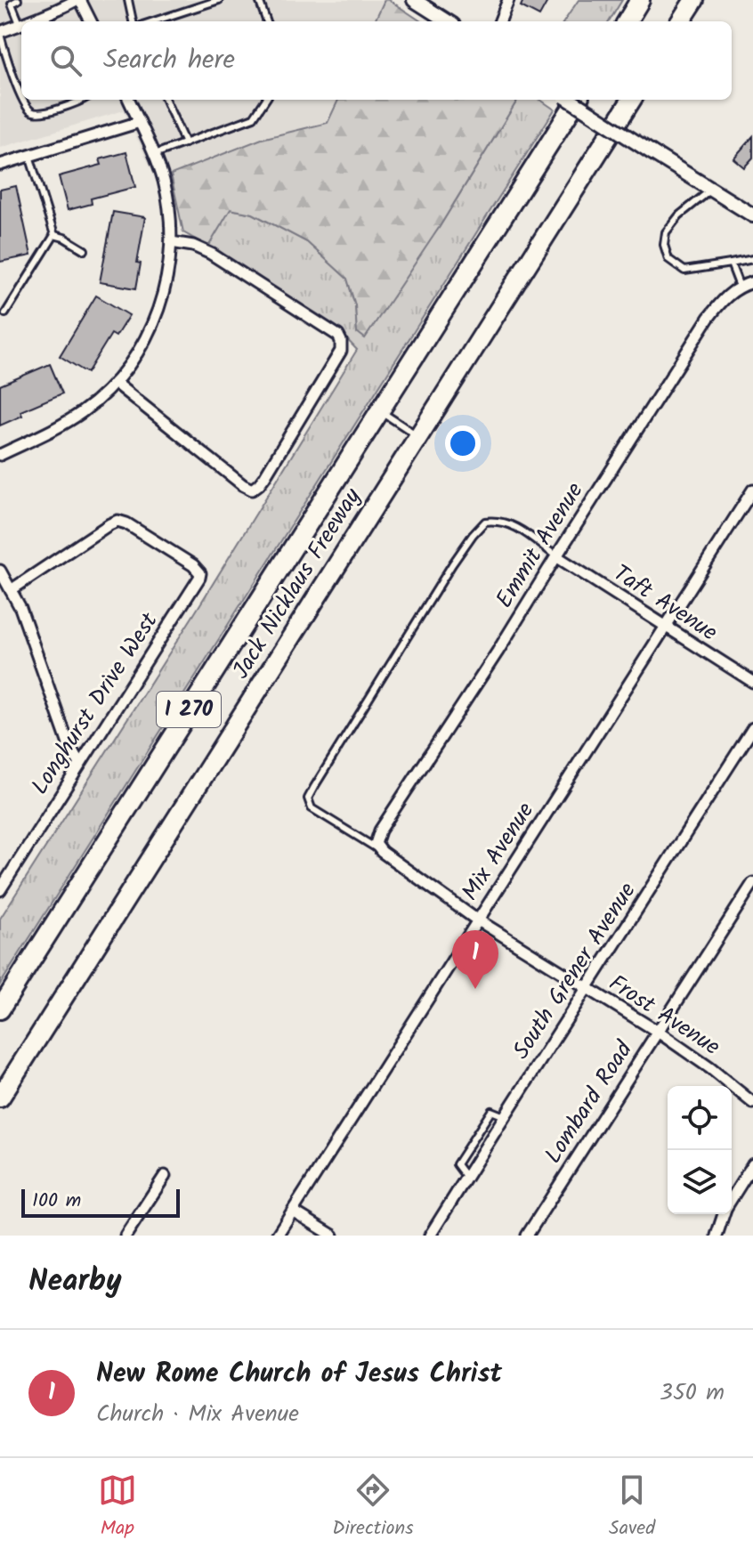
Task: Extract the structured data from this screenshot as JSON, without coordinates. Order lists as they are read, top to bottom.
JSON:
{
  "streets": {
    "highway": ["Jack Nicklaus Freeway", "I 270"],
    "street": [
      "Emmit Avenue",
      "Taft Avenue",
      "Longhurst Drive West",
      "Mix Avenue",
      "South Grener Avenue",
      "Frost Avenue",
      "Lombard Road"
    ]
  },
  "crossings": [
    ["Emmit Avenue", "Taft Avenue"],
    ["Emmit Avenue", "Frost Avenue"],
    ["Taft Avenue", "Mix Avenue"],
    ["Mix Avenue", "Frost Avenue"],
    ["South Grener Avenue", "Frost Avenue"],
    ["Frost Avenue", "Lombard Road"]
  ],
  "scale_bar": "100 m",
  "page": {
    "search": "Search here",
    "pins": "1",
    "scale": "100 m",
    "heading": "Nearby",
    "list": [
      {
        "mark": "1",
        "name": "New Rome Church of Jesus Christ",
        "note": "Church · Mix Avenue",
        "value": "350 m"
      }
    ],
    "nav": ["Map", "Directions", "Saved"]
  }
}
